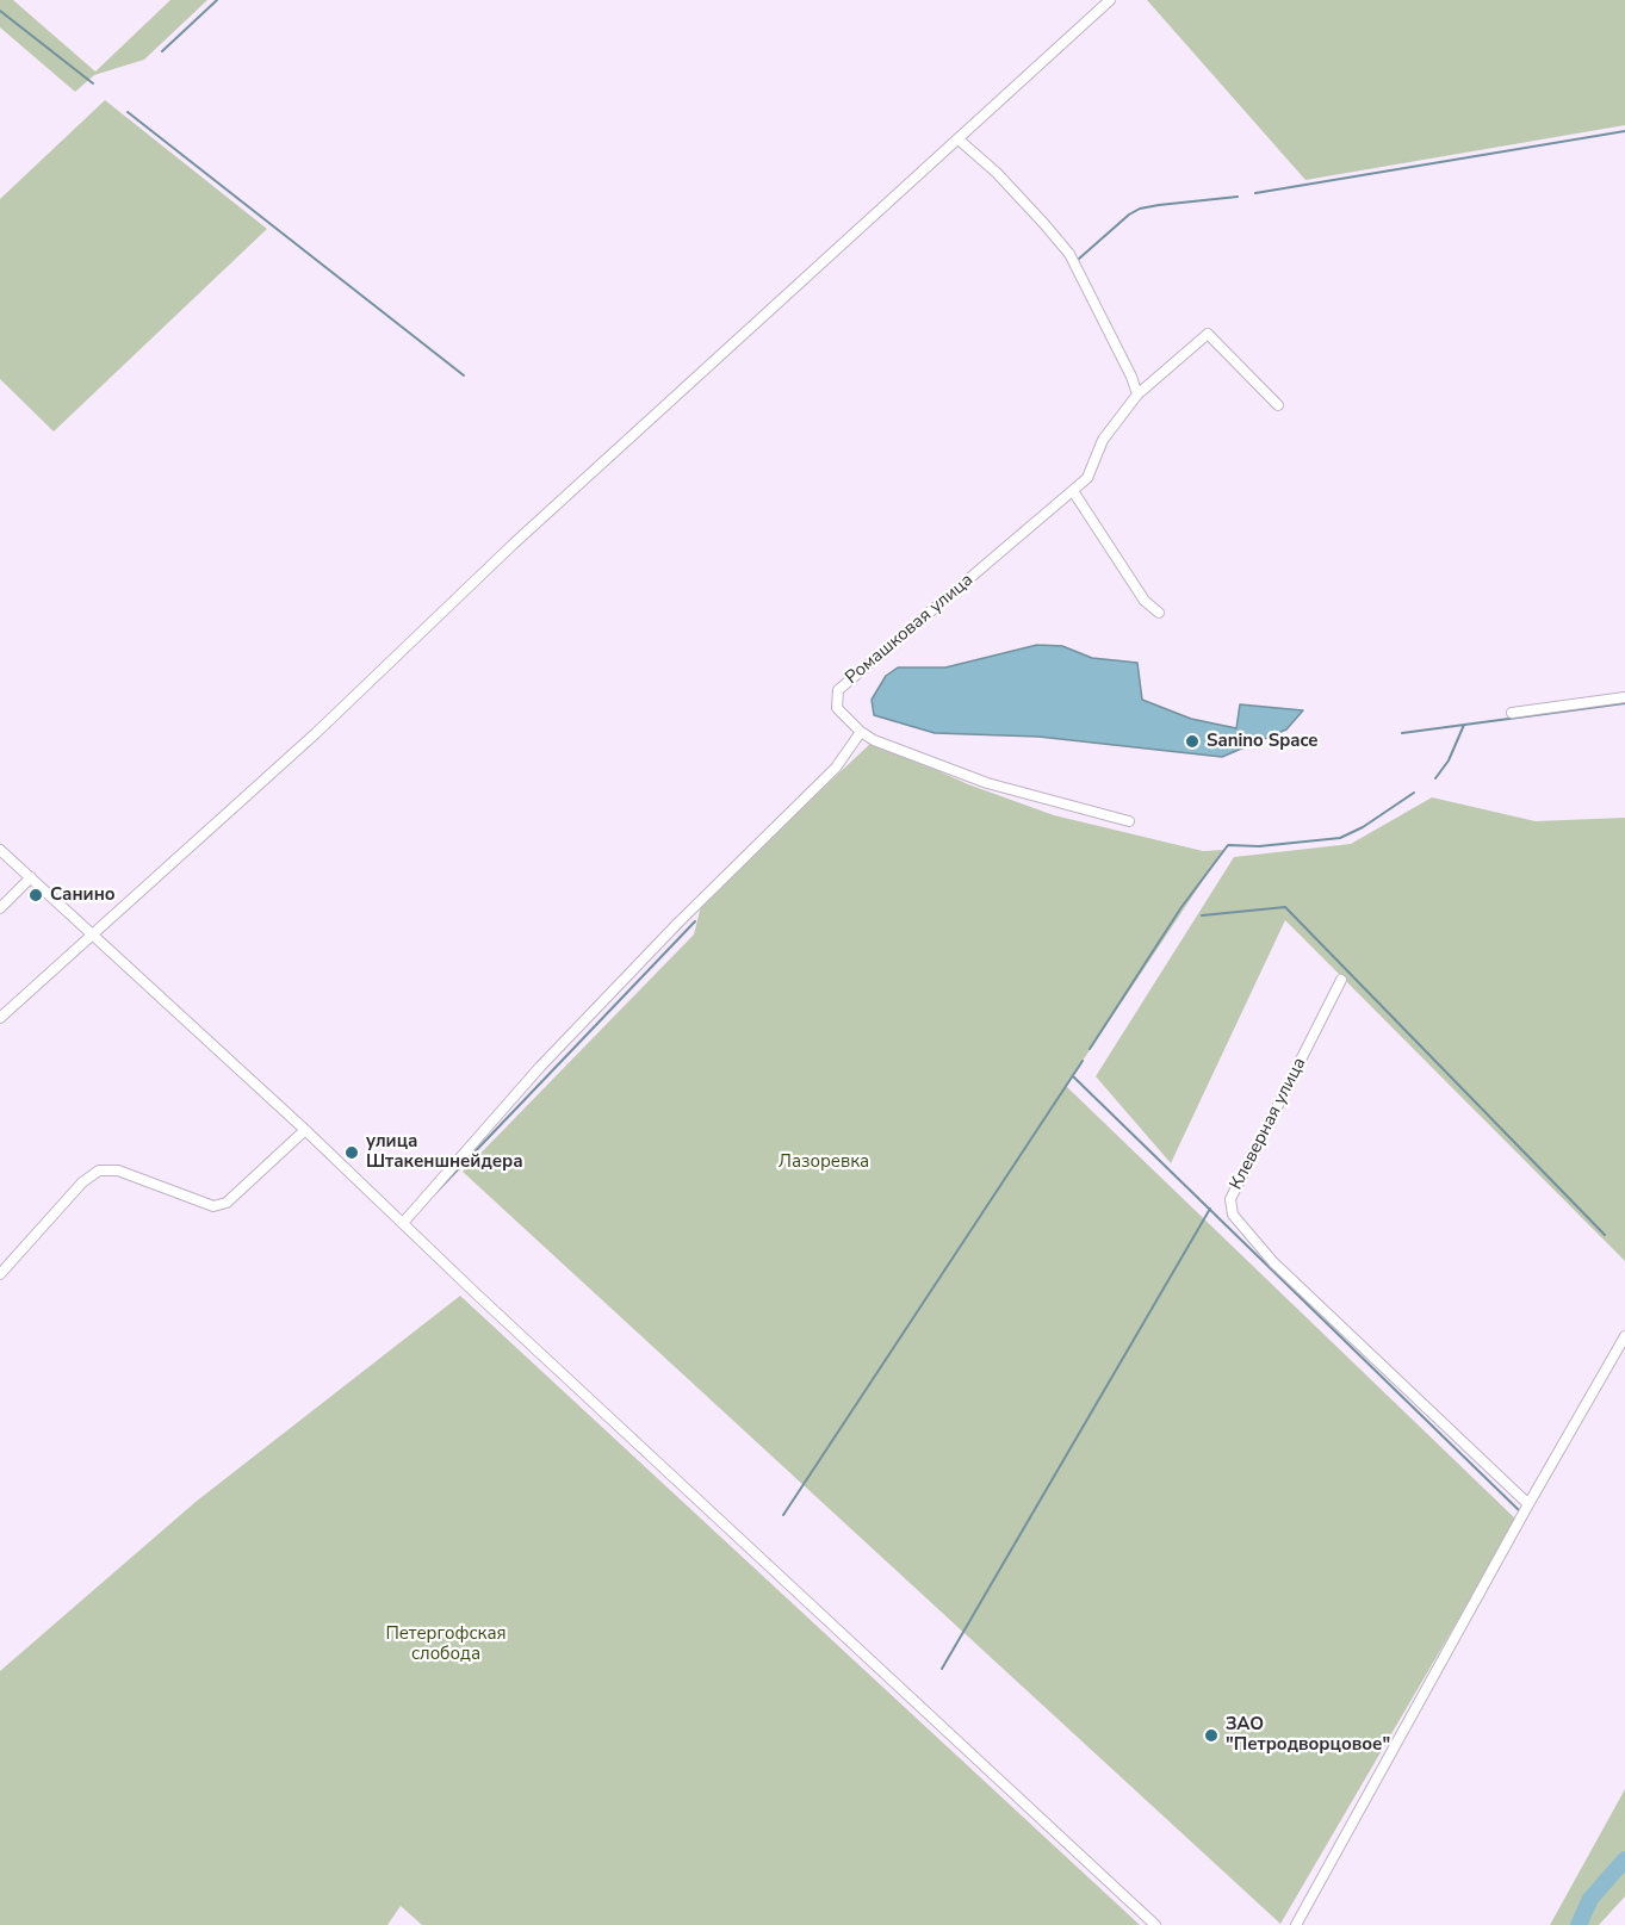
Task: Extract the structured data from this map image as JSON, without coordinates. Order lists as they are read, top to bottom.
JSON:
{
  "streets": {
    "street": ["Ромашковая улица", "Клеверная улица"]
  },
  "parks": ["Лазоревка", "Петергофская слобода"],
  "places": [
    "Sanino Space",
    "Санино",
    "улица Штакеншнейдера",
    "ЗАО \"Петродворцовое\""
  ]
}
